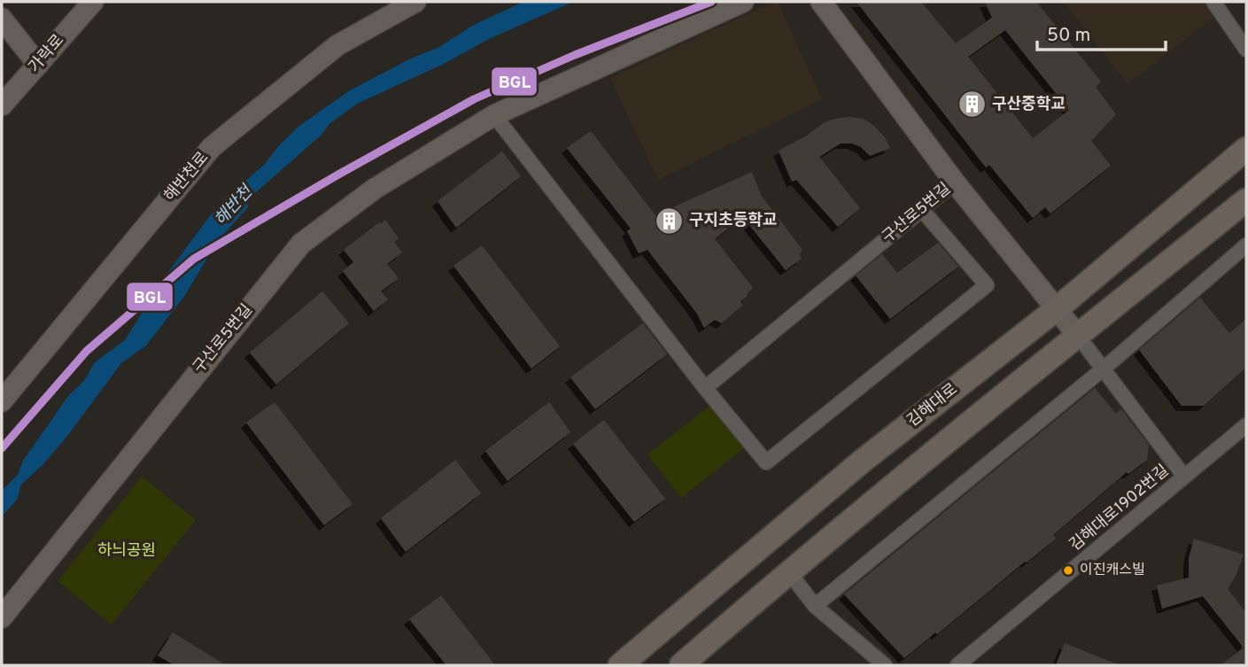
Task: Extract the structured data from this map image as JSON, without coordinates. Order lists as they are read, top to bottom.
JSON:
{
  "streets": {
    "main road": ["김해대로"],
    "street": [
      "가락로",
      "해반천로",
      "구산로5번길",
      "김해대로1902번길"
    ]
  },
  "water": ["해반천"],
  "parks": ["하늬공원"],
  "places": {
    "building": ["구산중학교", "구지초등학교"],
    "other": ["이진캐스빌"]
  },
  "lines": ["transit line BGL"],
  "scale_bar": "50 m"
}
